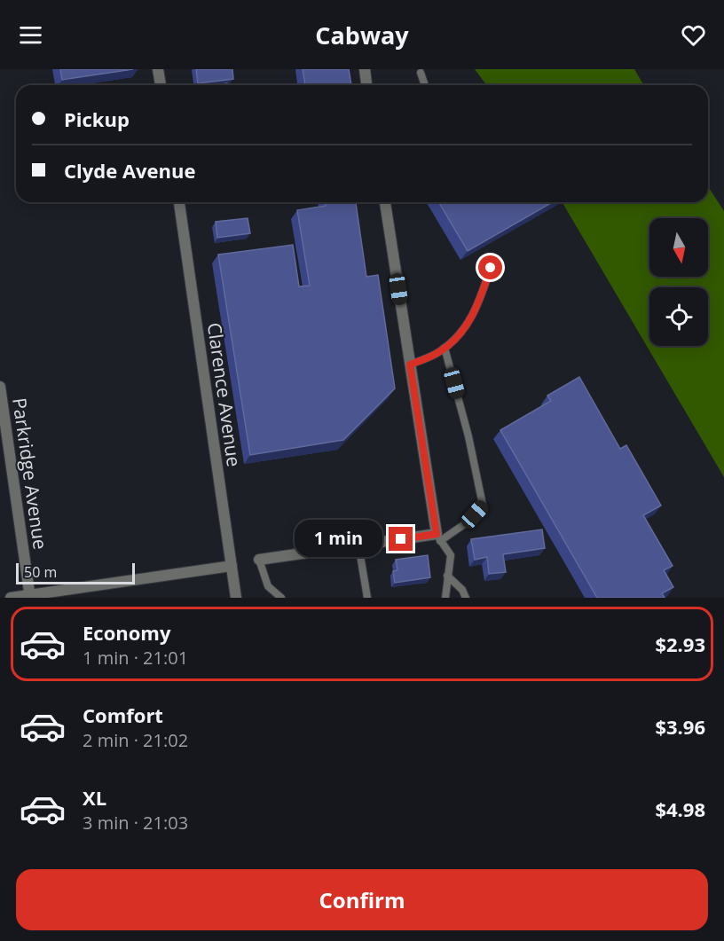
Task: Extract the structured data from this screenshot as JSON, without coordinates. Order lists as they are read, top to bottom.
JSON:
{
  "streets": {
    "street": ["Clarence Avenue", "Parkridge Avenue"]
  },
  "scale_bar": "50 m",
  "north": "bottom",
  "page": {
    "header": "Cabway",
    "banner": ["Pickup", "Clyde Avenue"],
    "bubble": "1 min",
    "scale": "50 m",
    "list": [
      {
        "name": "Economy",
        "note": "1 min · 21:01",
        "value": "$2.93"
      },
      {
        "name": "Comfort",
        "note": "2 min · 21:02",
        "value": "$3.96"
      },
      {
        "name": "XL",
        "note": "3 min · 21:03",
        "value": "$4.98"
      }
    ],
    "buttons": "Confirm"
  }
}
